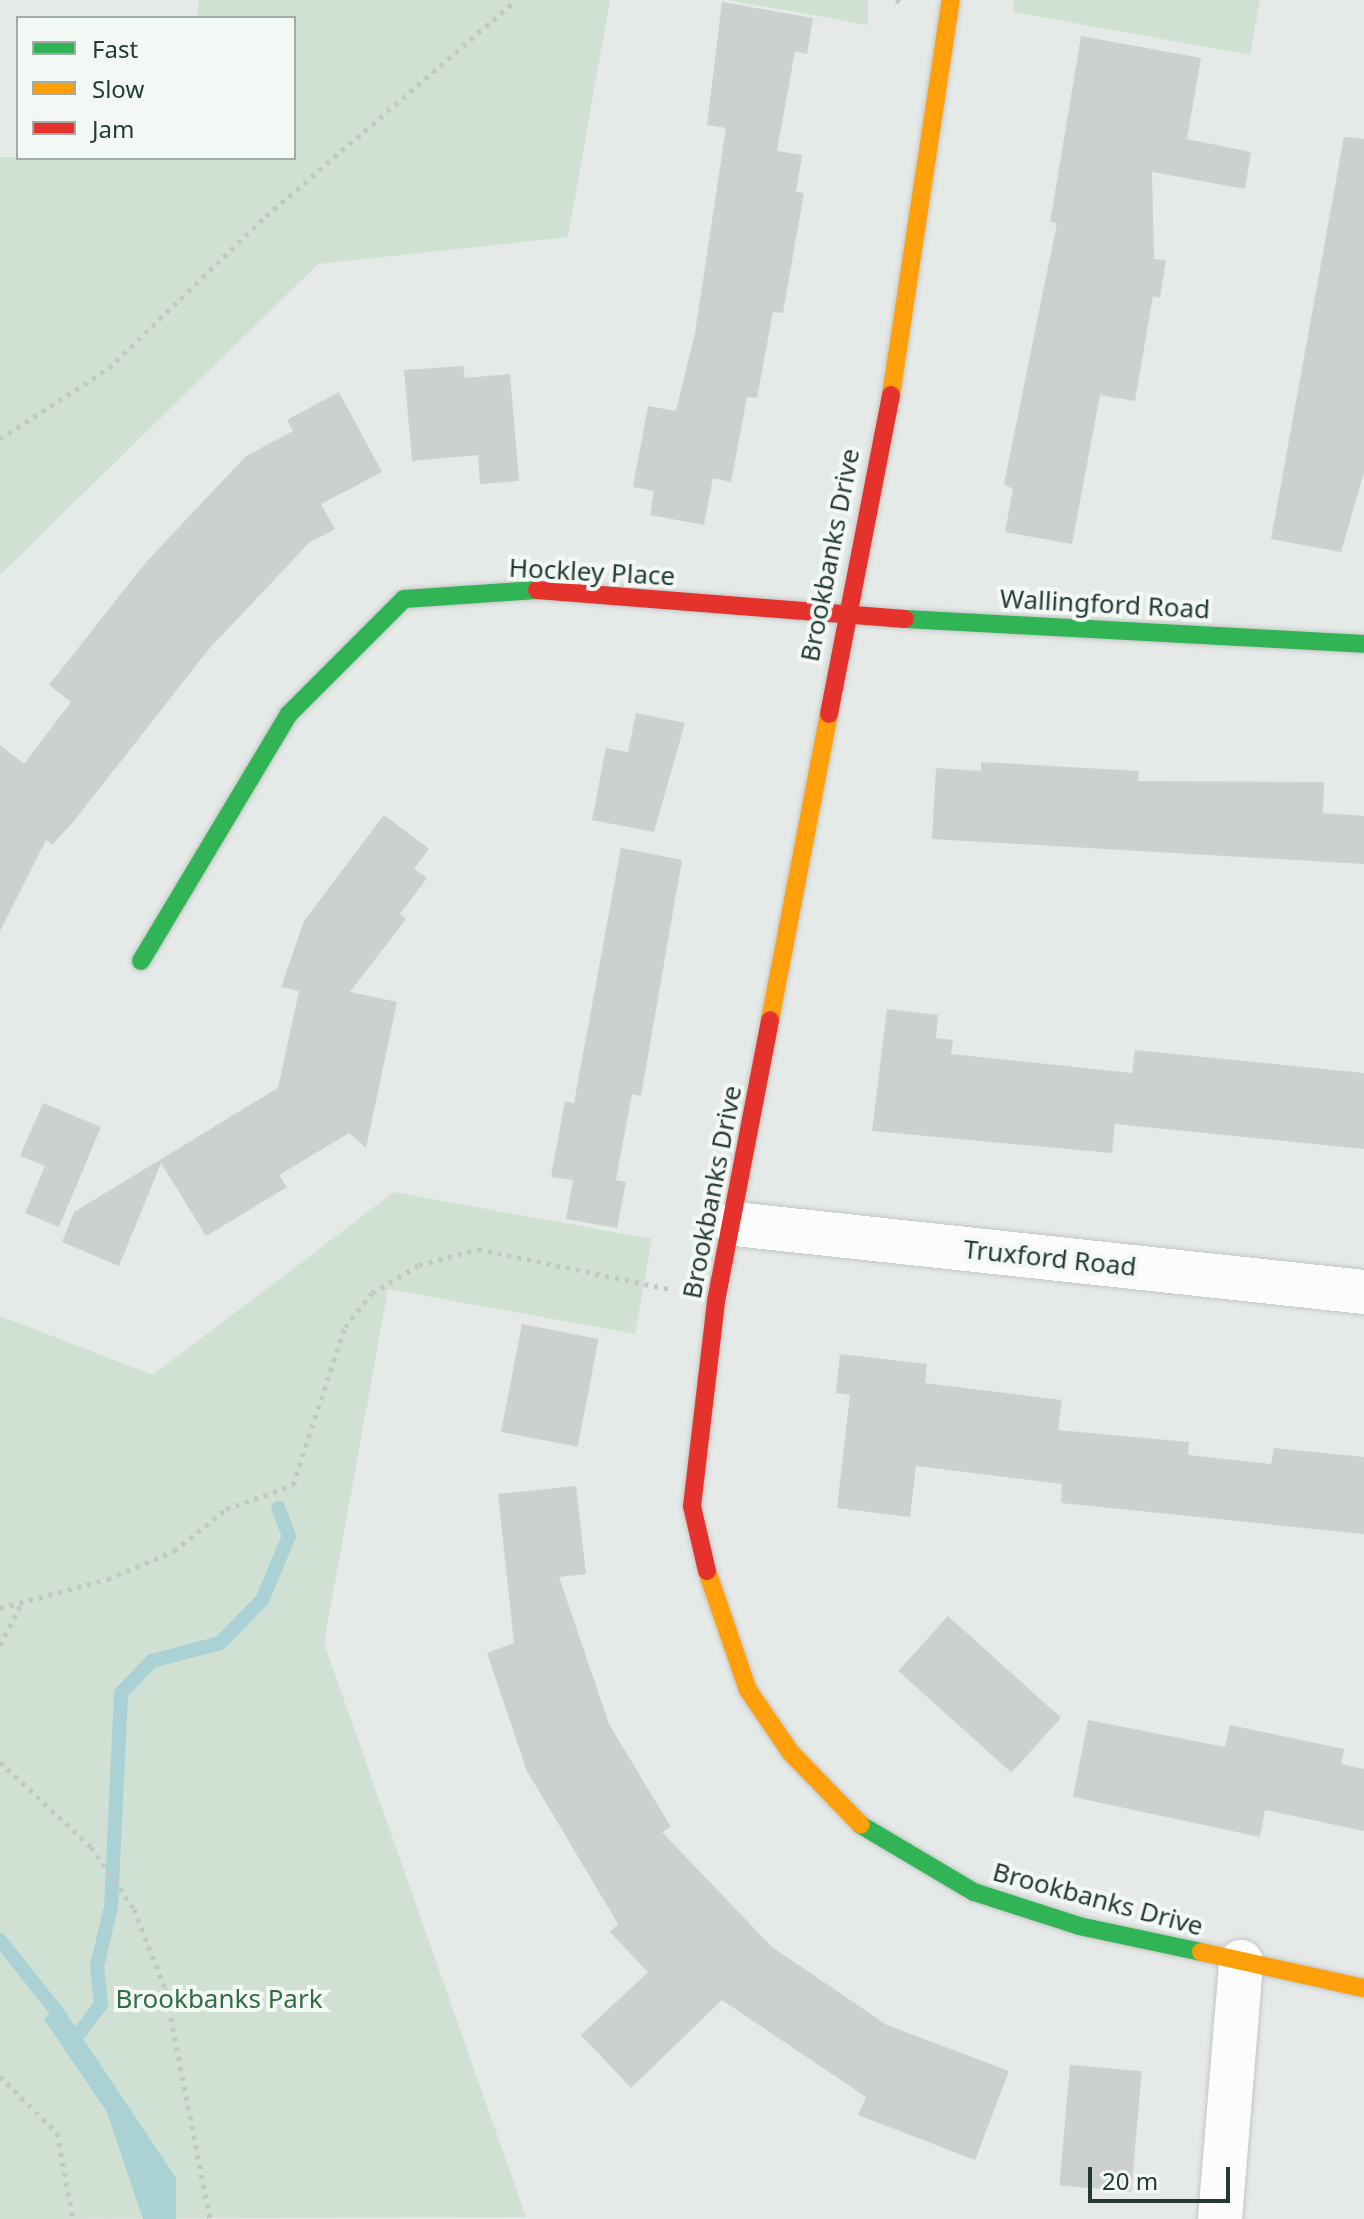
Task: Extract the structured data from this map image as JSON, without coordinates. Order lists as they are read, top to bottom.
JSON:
{
  "streets": {
    "street": [
      "Brookbanks Drive",
      "Hockley Place",
      "Wallingford Road",
      "Truxford Road"
    ]
  },
  "crossings": [
    ["Brookbanks Drive", "Hockley Place"],
    ["Brookbanks Drive", "Wallingford Road"],
    ["Brookbanks Drive", "Truxford Road"],
    ["Hockley Place", "Wallingford Road"]
  ],
  "parks": ["Brookbanks Park"],
  "legend": ["Fast", "Slow", "Jam"],
  "scale_bar": "20 m"
}
